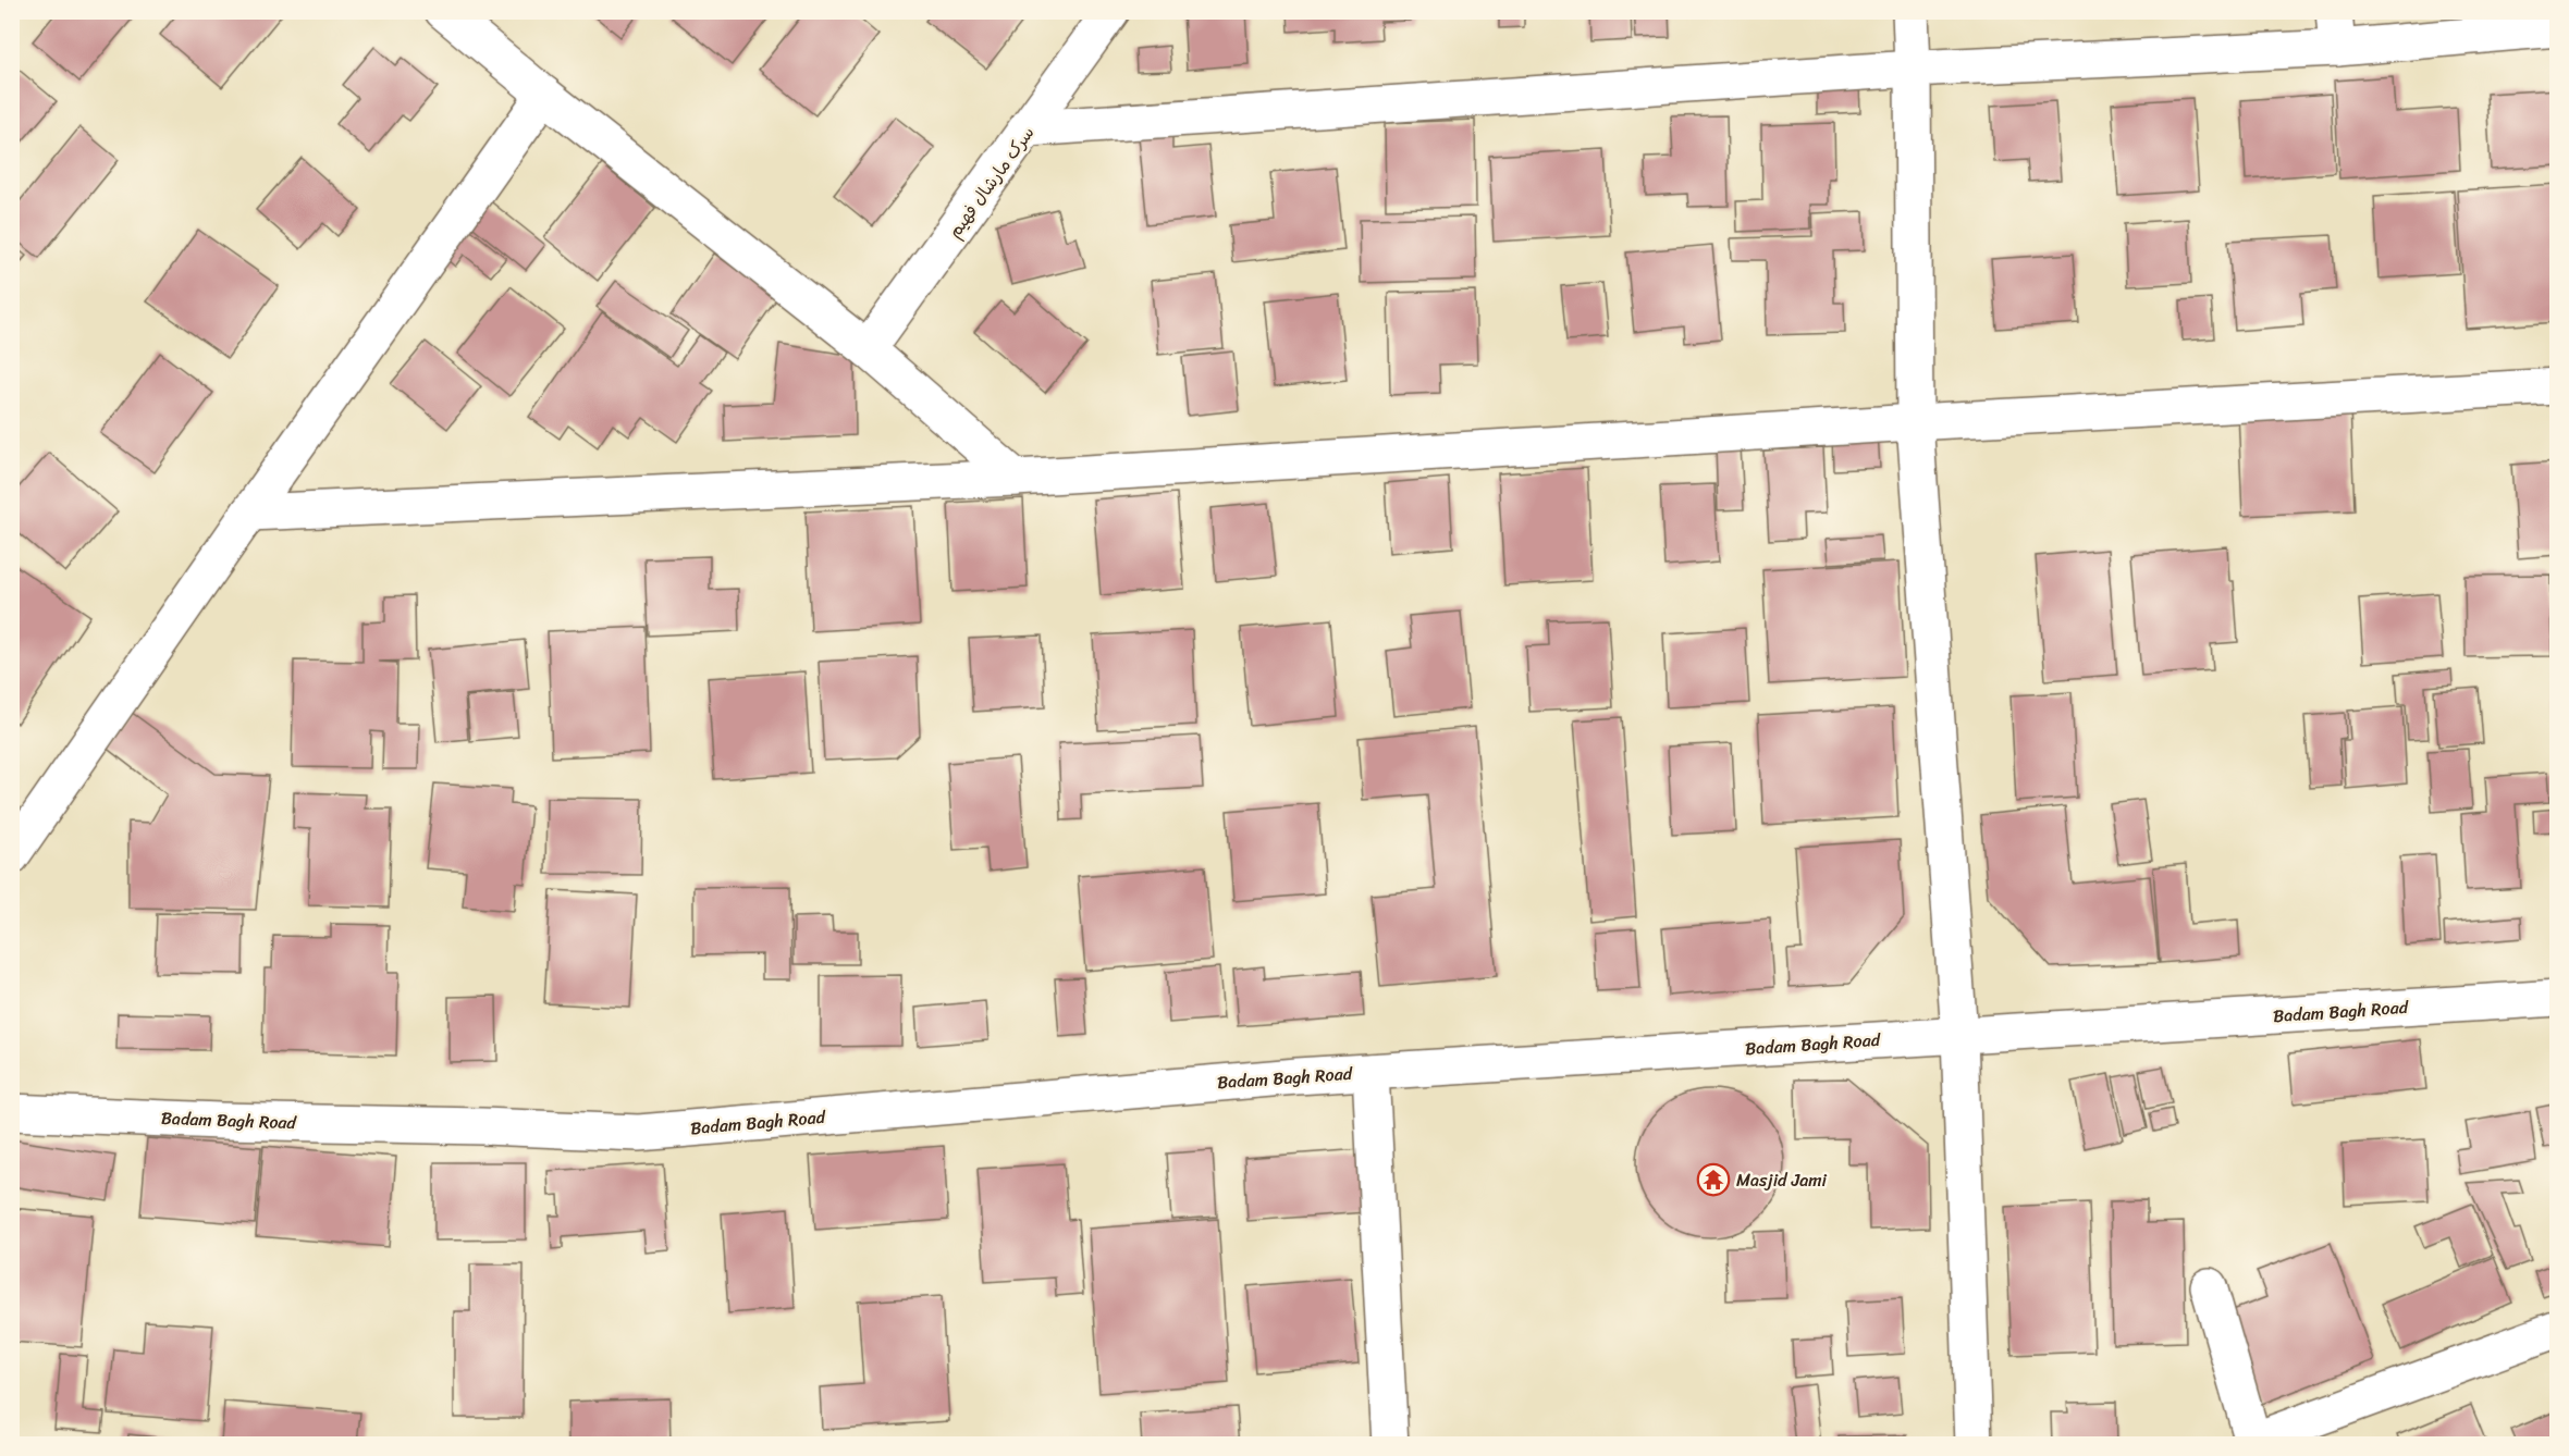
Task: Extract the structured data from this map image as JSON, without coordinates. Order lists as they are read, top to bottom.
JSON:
{
  "streets": {
    "street": ["سرک مارشال فهیم", "Badam Bagh Road"]
  },
  "places": {
    "temple": ["Masjid Jami"]
  }
}
